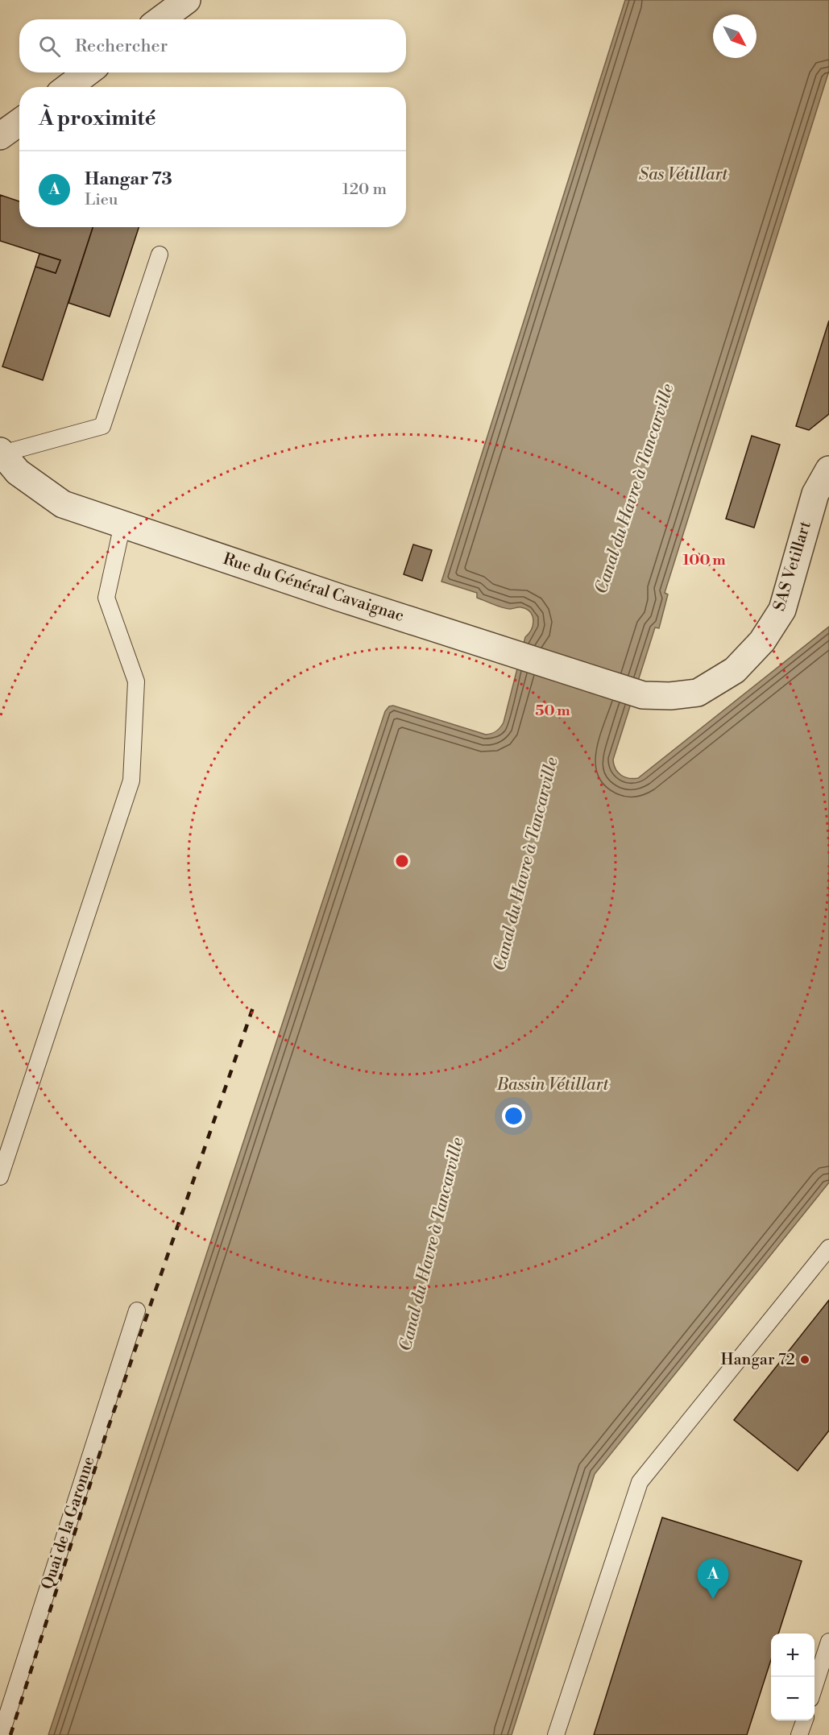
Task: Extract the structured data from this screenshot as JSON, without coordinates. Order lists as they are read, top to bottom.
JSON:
{
  "streets": {
    "street": ["SAS Vetillart", "Rue du Général Cavaignac"],
    "lane": ["Quai de la Garonne"]
  },
  "crossings": [
    ["SAS Vetillart", "Rue du Général Cavaignac"]
  ],
  "water": ["Sas Vétillart", "Canal du Havre à Tancarville", "Bassin Vétillart"],
  "places": ["Hangar 72"],
  "north": "bottom right",
  "page": {
    "search": "Rechercher",
    "heading": "À proximité",
    "list": [
      {
        "mark": "A",
        "name": "Hangar 73",
        "note": "Lieu",
        "value": "120 m"
      }
    ],
    "pins": "A",
    "map_buttons": ["+", "−"]
  },
  "rings": ["100 m", "50 m"]
}
